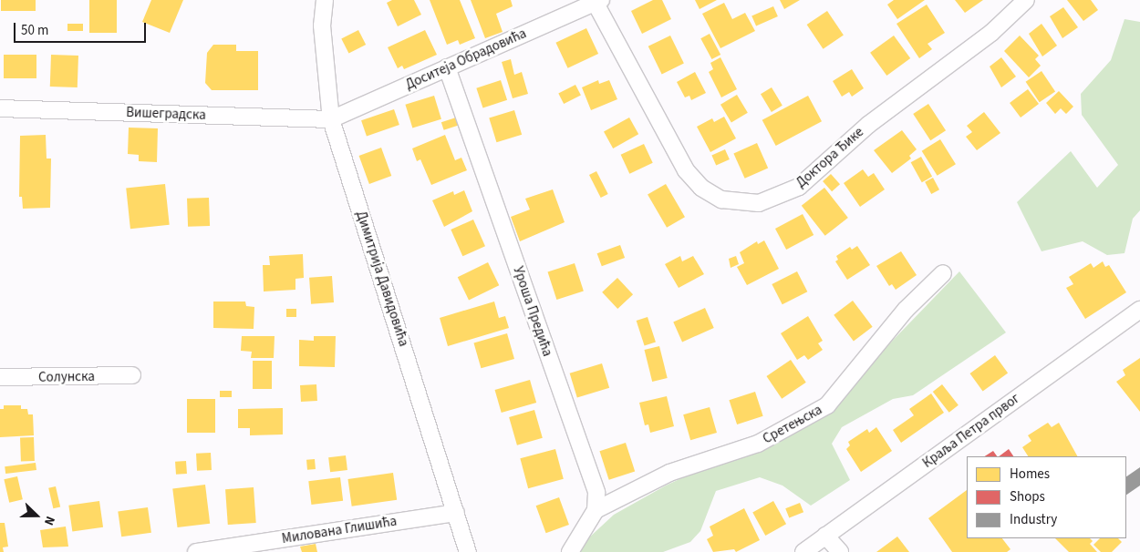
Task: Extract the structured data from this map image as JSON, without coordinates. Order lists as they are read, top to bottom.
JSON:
{
  "streets": {
    "street": [
      "Доситеја Обрадовића",
      "Вишеградска",
      "Доктора Ђике",
      "Димитрија Давидовића",
      "Уроша Предића",
      "Солунска",
      "Сретењска",
      "Краља Петра првог",
      "Милована Глишића"
    ]
  },
  "crossings": [
    ["Доситеја Обрадовића", "Вишеградска"],
    ["Доситеја Обрадовића", "Доктора Ђике"],
    ["Доситеја Обрадовића", "Димитрија Давидовића"],
    ["Доситеја Обрадовића", "Уроша Предића"],
    ["Вишеградска", "Димитрија Давидовића"],
    ["Димитрија Давидовића", "Милована Глишића"],
    ["Уроша Предића", "Сретењска"]
  ],
  "legend": ["Homes", "Shops", "Industry"],
  "scale_bar": "50 m",
  "north": "right"
}
